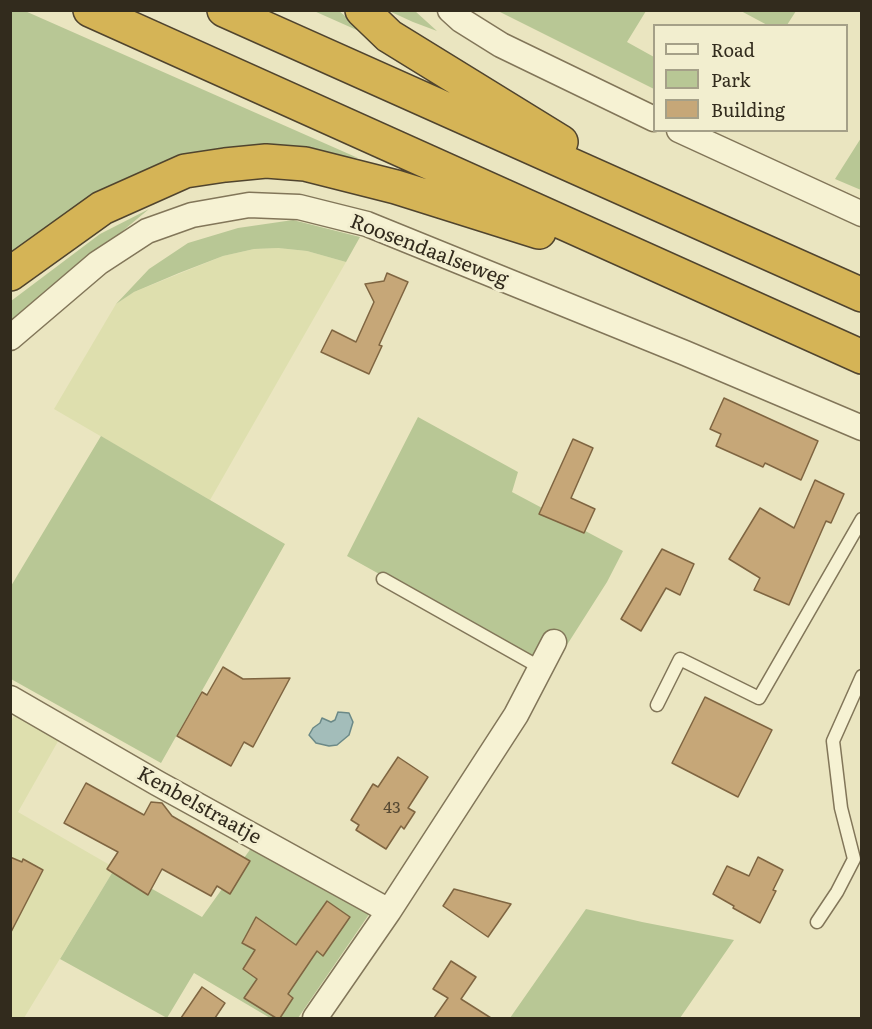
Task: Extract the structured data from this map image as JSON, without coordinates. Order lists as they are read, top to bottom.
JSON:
{
  "streets": {
    "street": ["Roosendaalseweg", "Kenbelstraatje"]
  },
  "house_numbers": ["43"],
  "legend": ["Road", "Park", "Building"]
}
